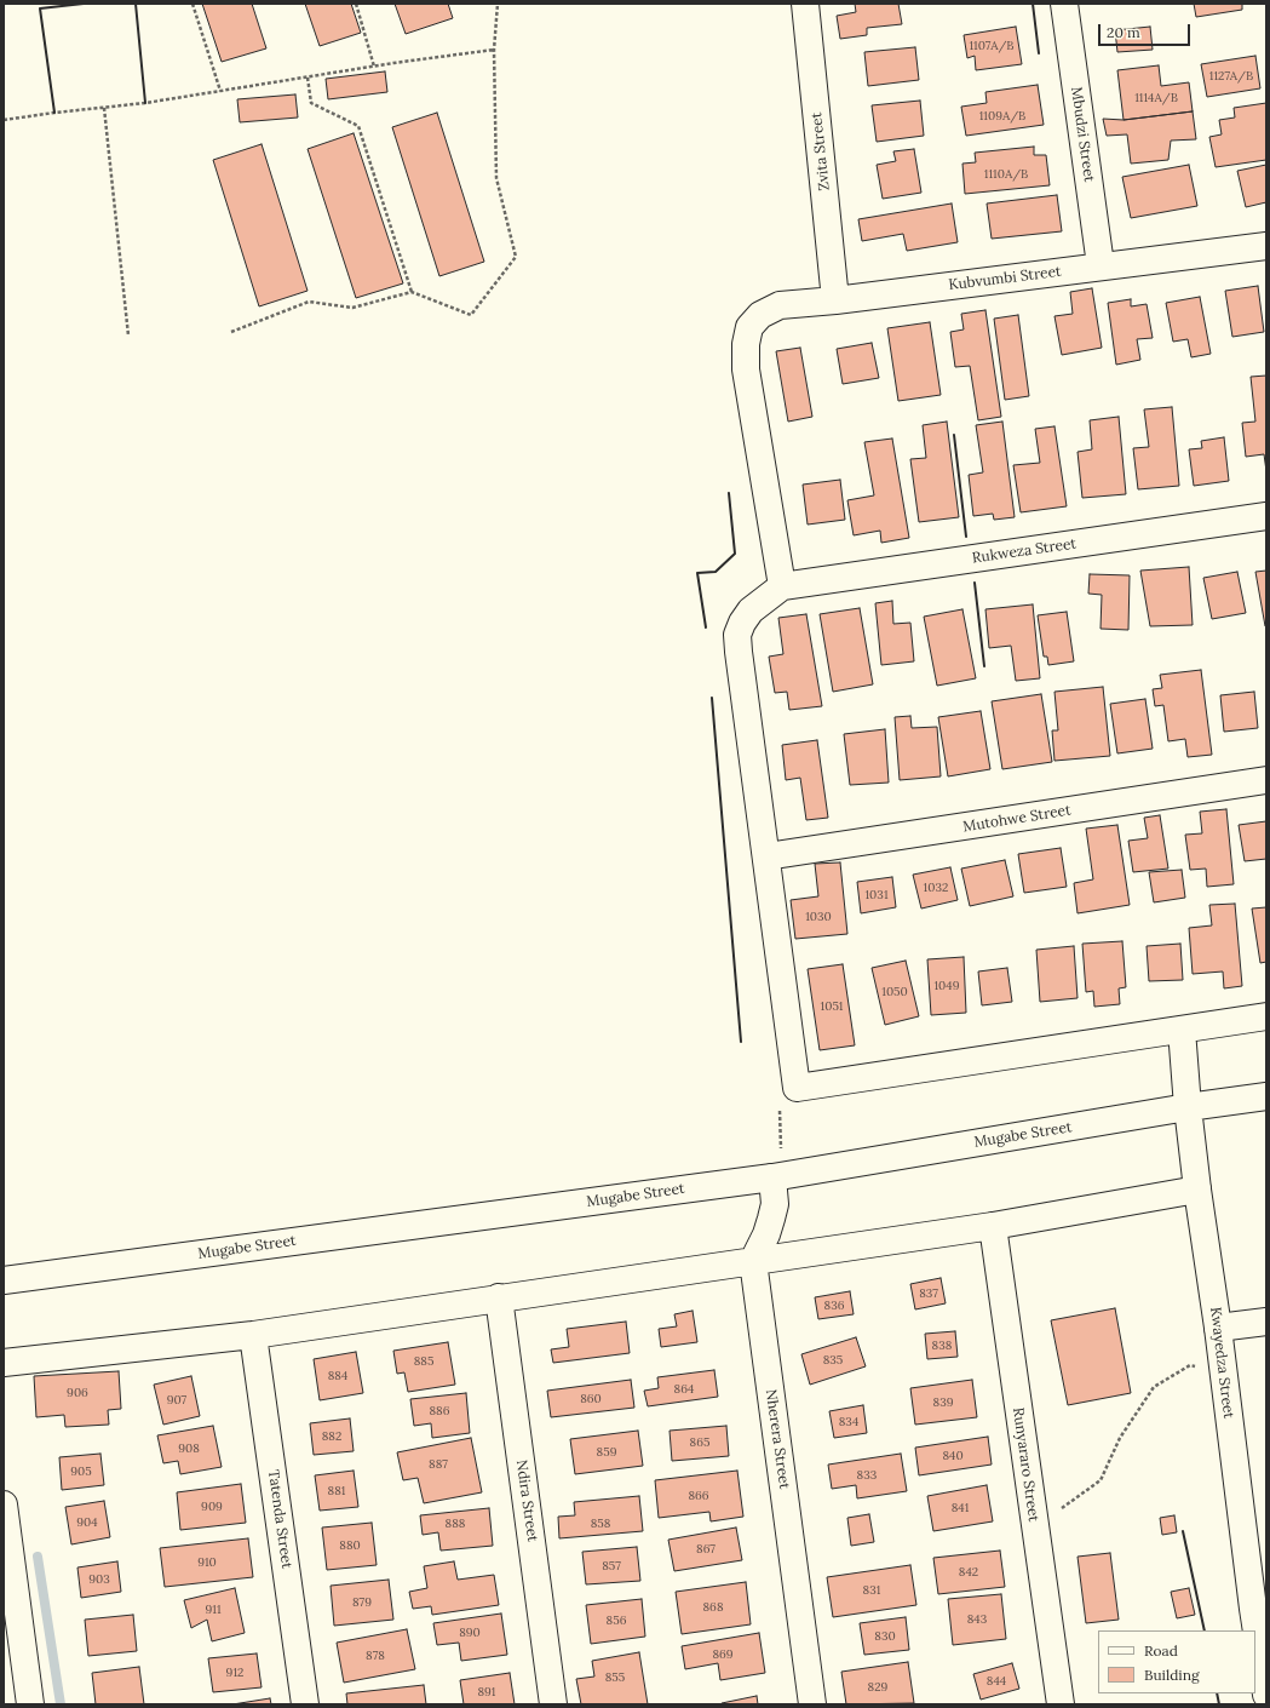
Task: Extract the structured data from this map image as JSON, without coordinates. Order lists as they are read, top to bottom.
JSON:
{
  "streets": {
    "street": [
      "Mbudzi Street",
      "Zvita Street",
      "Kubvumbi Street",
      "Rukweza Street",
      "Mutohwe Street",
      "Mugabe Street",
      "Kwayedza Street",
      "Nherera Street",
      "Runyararo Street",
      "Ndira Street",
      "Tatenda Street"
    ]
  },
  "crossings": [
    ["Mbudzi Street", "Kubvumbi Street"],
    ["Zvita Street", "Kubvumbi Street"],
    ["Kubvumbi Street", "Rukweza Street"],
    ["Mugabe Street", "Kwayedza Street"]
  ],
  "house_numbers": [
    "1107A/B",
    "1127A/B",
    "1114A/B",
    "1109A/B",
    "1110A/B",
    "1032",
    "1031",
    "1030",
    "1049",
    "1050",
    "1051",
    "837",
    "836",
    "838",
    "835",
    "885",
    "884",
    "864",
    "906",
    "860",
    "907",
    "839",
    "886",
    "834",
    "882",
    "865",
    "908",
    "859",
    "840",
    "887",
    "905",
    "833",
    "881",
    "866",
    "909",
    "841",
    "904",
    "888",
    "858",
    "880",
    "867",
    "910",
    "857",
    "842",
    "903",
    "831",
    "879",
    "868",
    "911",
    "843",
    "856",
    "890",
    "830",
    "869",
    "878",
    "912",
    "855",
    "844",
    "829",
    "891"
  ],
  "legend": ["Road", "Building"],
  "scale_bar": "20 m"
}
